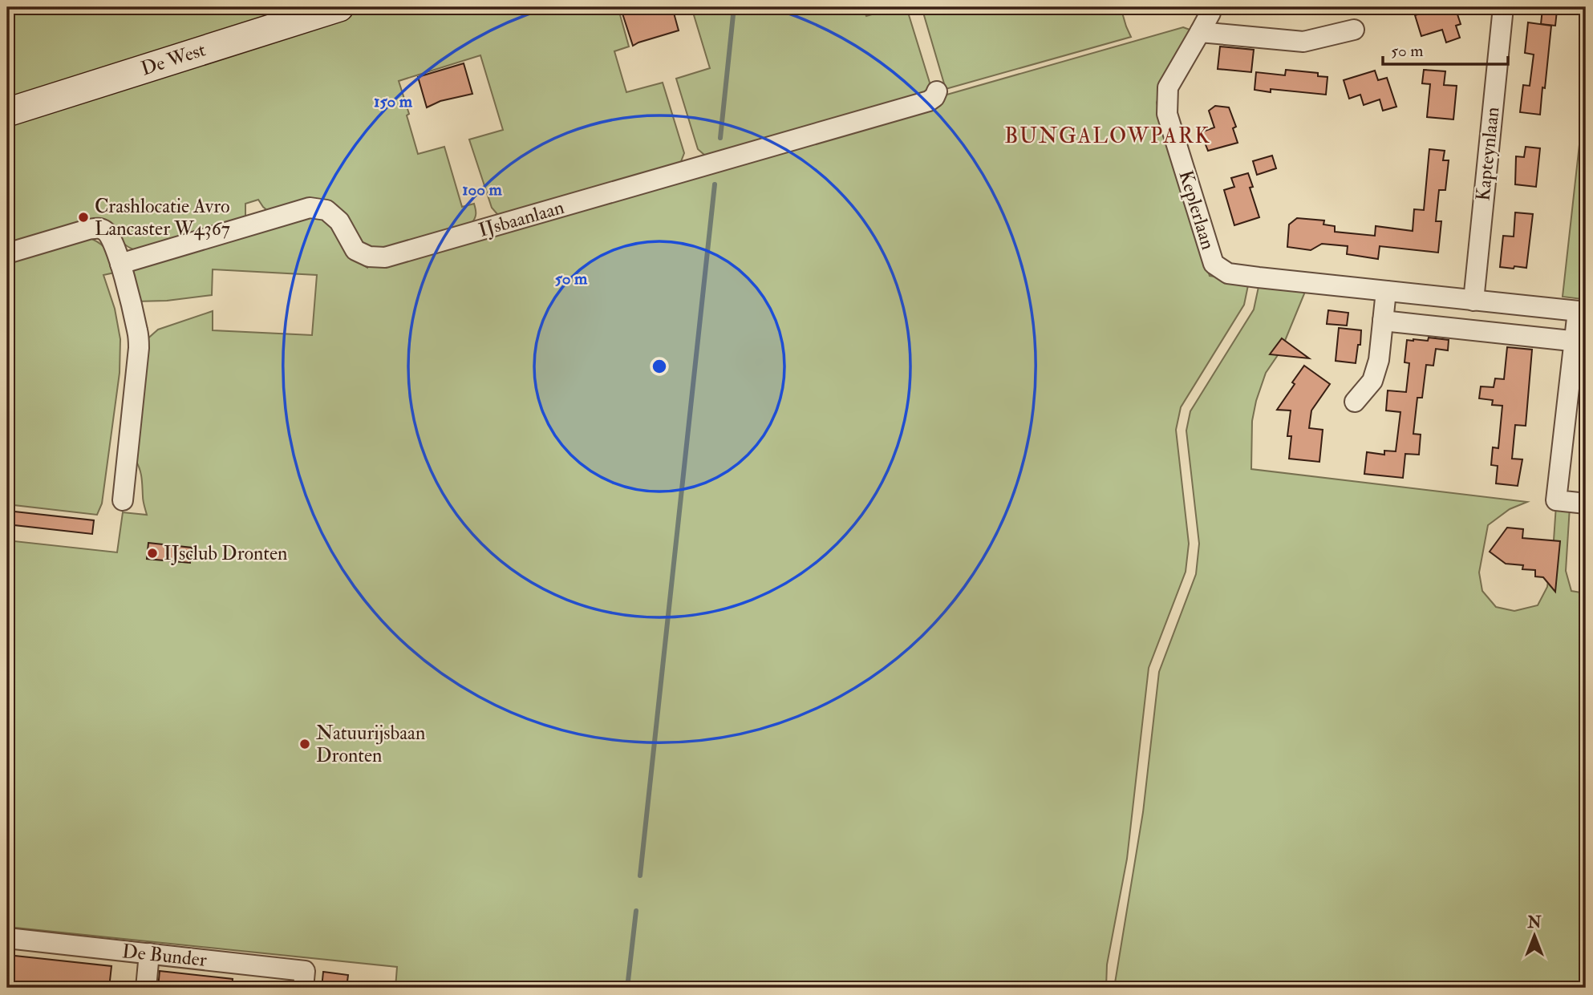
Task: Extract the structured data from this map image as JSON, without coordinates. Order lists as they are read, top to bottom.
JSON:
{
  "streets": {
    "main road": ["De West"],
    "street": [
      "Kapteynlaan",
      "Keplerlaan",
      "IJsbaanlaan",
      "De Bunder"
    ]
  },
  "crossings": [
    ["Kapteynlaan", "Keplerlaan"]
  ],
  "districts": ["BUNGALOWPARK"],
  "places": ["Crashlocatie Avro Lancaster W4367", "IJsclub Dronten", "Natuurijsbaan Dronten"],
  "scale_bar": "50 m",
  "north": "top",
  "rings": ["150 m", "100 m", "50 m"]
}
